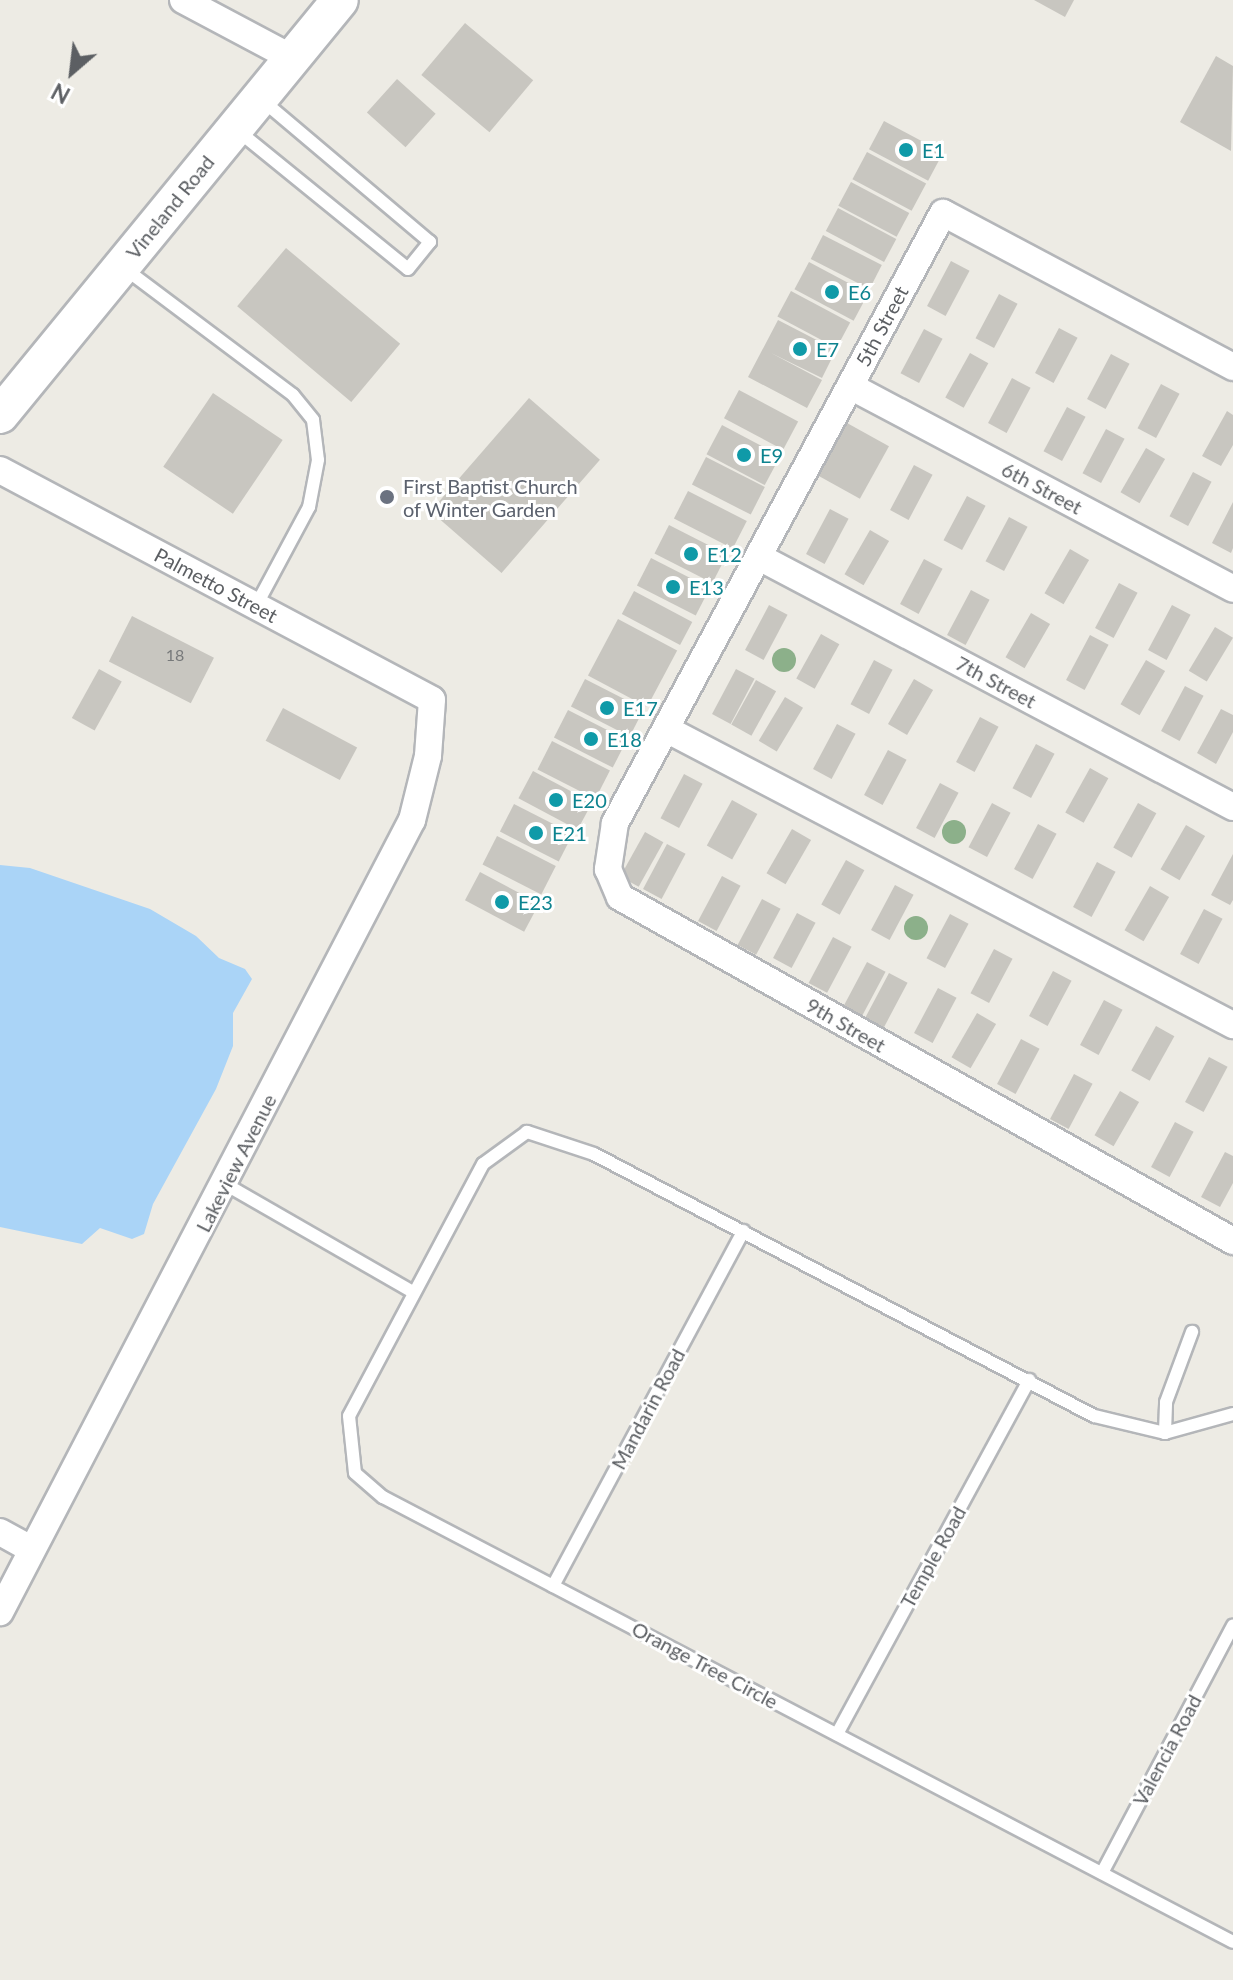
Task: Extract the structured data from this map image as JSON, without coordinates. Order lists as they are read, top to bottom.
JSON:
{
  "streets": {
    "main road": ["Vineland Road"],
    "street": [
      "5th Street",
      "6th Street",
      "Palmetto Street",
      "7th Street",
      "9th Street",
      "Lakeview Avenue"
    ],
    "lane": [
      "Mandarin Road",
      "Temple Road",
      "Orange Tree Circle",
      "Valencia Road"
    ]
  },
  "crossings": [
    ["5th Street", "6th Street"],
    ["5th Street", "7th Street"],
    ["5th Street", "9th Street"],
    ["Palmetto Street", "Lakeview Avenue"],
    ["Mandarin Road", "Orange Tree Circle"],
    ["Temple Road", "Orange Tree Circle"],
    ["Orange Tree Circle", "Valencia Road"]
  ],
  "places": [
    "E1",
    "E6",
    "E7",
    "E9",
    "First Baptist Church of Winter Garden",
    "E12",
    "E13",
    "E17",
    "E18",
    "E20",
    "E21",
    "E23"
  ],
  "house_numbers": ["18"],
  "north": "bottom left"
}
